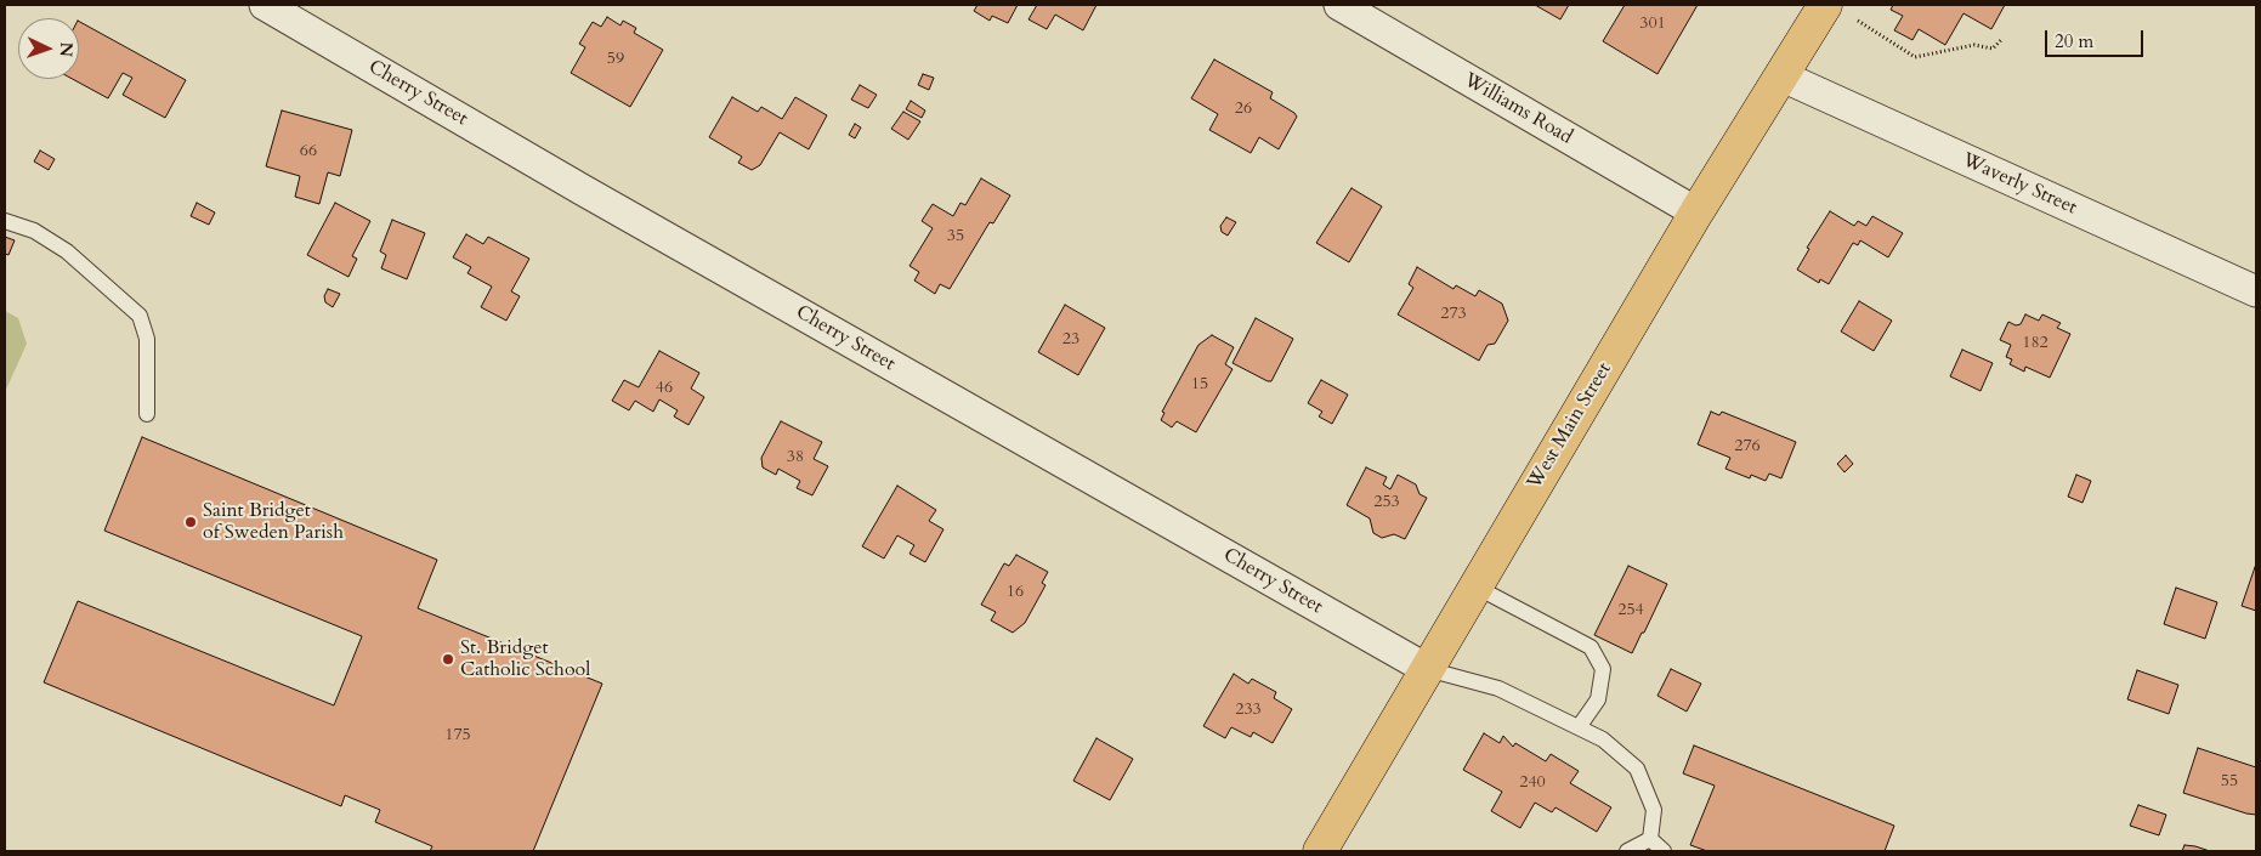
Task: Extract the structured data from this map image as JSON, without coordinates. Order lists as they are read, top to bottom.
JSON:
{
  "streets": {
    "main road": ["West Main Street"],
    "street": ["Cherry Street", "Williams Road", "Waverly Street"]
  },
  "crossings": [
    ["Cherry Street", "West Main Street"],
    ["Williams Road", "West Main Street"],
    ["Waverly Street", "West Main Street"]
  ],
  "places": ["Saint Bridget of Sweden Parish", "St. Bridget Catholic School"],
  "house_numbers": [
    "301",
    "59",
    "26",
    "66",
    "35",
    "273",
    "23",
    "182",
    "15",
    "46",
    "276",
    "38",
    "253",
    "16",
    "254",
    "233",
    "175",
    "55",
    "240"
  ],
  "scale_bar": "20 m",
  "north": "right"
}
